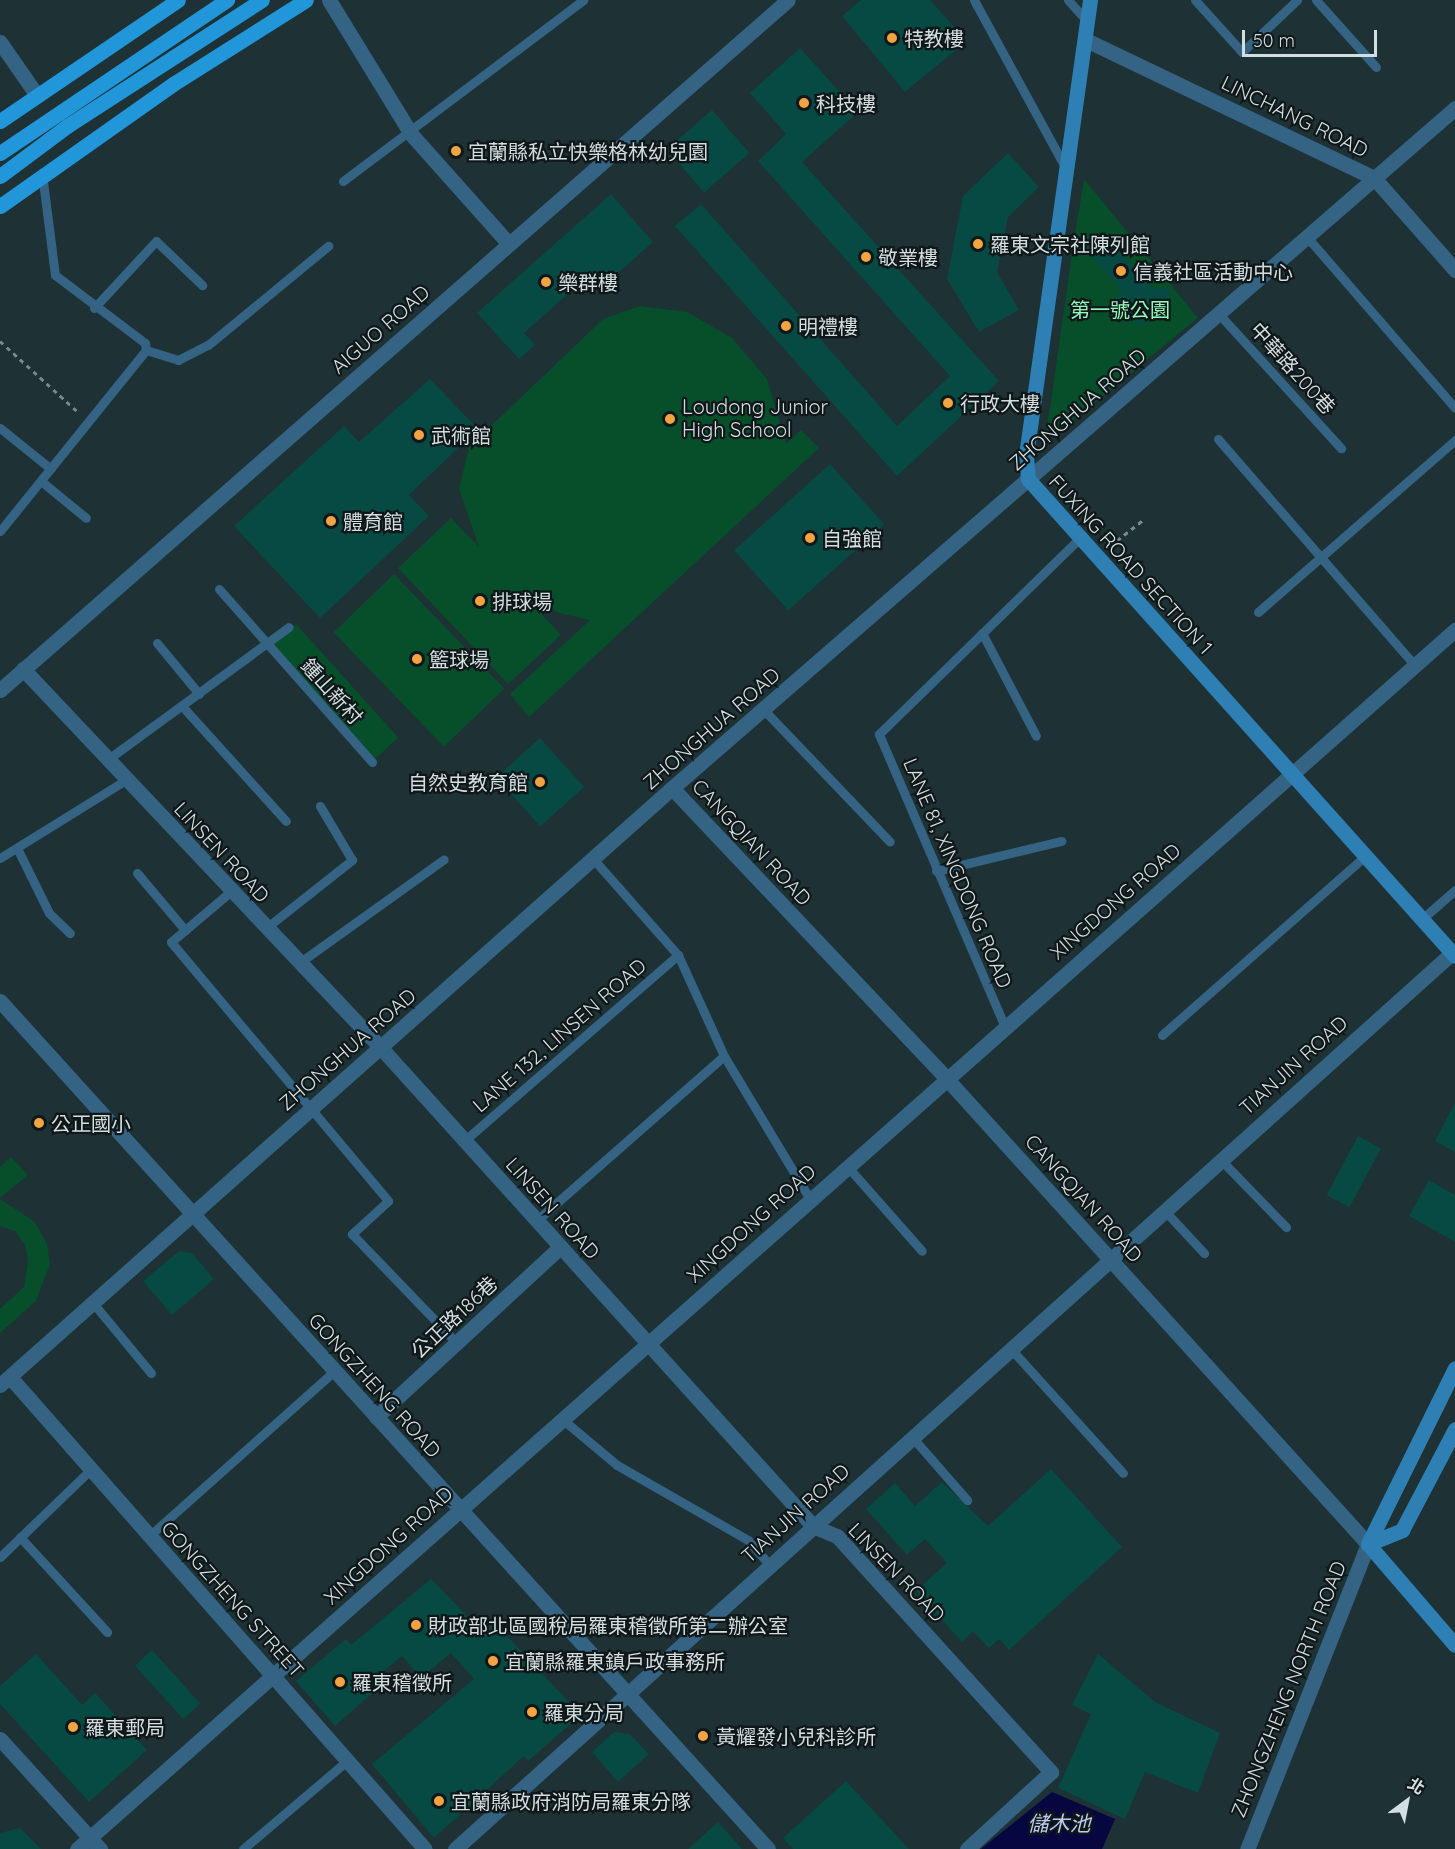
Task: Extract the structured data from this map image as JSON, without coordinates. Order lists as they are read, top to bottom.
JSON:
{
  "streets": {
    "main road": ["FUXING ROAD SECTION 1", "CANGQIAN ROAD", "ZHONGZHENG NORTH ROAD"],
    "street": [
      "LINCHANG ROAD",
      "AIGUO ROAD",
      "ZHONGHUA ROAD",
      "LINSEN ROAD",
      "XINGDONG ROAD",
      "TIANJIN ROAD",
      "公正路186巷",
      "GONGZHENG ROAD",
      "GONGZHENG STREET"
    ],
    "lane": [
      "中華路200巷",
      "鍾山新村",
      "LANE 81, XINGDONG ROAD",
      "LANE 132, LINSEN ROAD"
    ]
  },
  "crossings": [
    ["LINCHANG ROAD", "ZHONGHUA ROAD"],
    ["LINCHANG ROAD", "FUXING ROAD SECTION 1"],
    ["AIGUO ROAD", "LINSEN ROAD"],
    ["中華路200巷", "ZHONGHUA ROAD"],
    ["ZHONGHUA ROAD", "FUXING ROAD SECTION 1"],
    ["ZHONGHUA ROAD", "CANGQIAN ROAD"],
    ["ZHONGHUA ROAD", "LINSEN ROAD"],
    ["ZHONGHUA ROAD", "GONGZHENG ROAD"],
    ["ZHONGHUA ROAD", "GONGZHENG STREET"],
    ["FUXING ROAD SECTION 1", "XINGDONG ROAD"],
    ["FUXING ROAD SECTION 1", "TIANJIN ROAD"],
    ["CANGQIAN ROAD", "XINGDONG ROAD"],
    ["CANGQIAN ROAD", "TIANJIN ROAD"],
    ["CANGQIAN ROAD", "ZHONGZHENG NORTH ROAD"],
    ["LINSEN ROAD", "XINGDONG ROAD"],
    ["LINSEN ROAD", "LANE 132, LINSEN ROAD"],
    ["LINSEN ROAD", "TIANJIN ROAD"],
    ["LINSEN ROAD", "公正路186巷"],
    ["LANE 81, XINGDONG ROAD", "XINGDONG ROAD"],
    ["XINGDONG ROAD", "GONGZHENG ROAD"],
    ["XINGDONG ROAD", "GONGZHENG STREET"],
    ["TIANJIN ROAD", "GONGZHENG ROAD"],
    ["公正路186巷", "GONGZHENG ROAD"]
  ],
  "water": ["儲木池"],
  "parks": ["第一號公園"],
  "places": [
    "特教樓",
    "科技樓",
    "宜蘭縣私立快樂格林幼兒園",
    "羅東文宗社陳列館",
    "敬業樓",
    "信義社區活動中心",
    "樂群樓",
    "明禮樓",
    "行政大樓",
    "Loudong Junior High School",
    "武術館",
    "體育館",
    "自強館",
    "排球場",
    "籃球場",
    "自然史教育館",
    "公正國小",
    "財政部北區國稅局羅東稽徵所第二辦公室",
    "宜蘭縣羅東鎮戶政事務所",
    "羅東稽徵所",
    "羅東分局",
    "羅東郵局",
    "黃耀發小兒科診所",
    "宜蘭縣政府消防局羅東分隊"
  ],
  "scale_bar": "50 m",
  "north": "top right"
}
